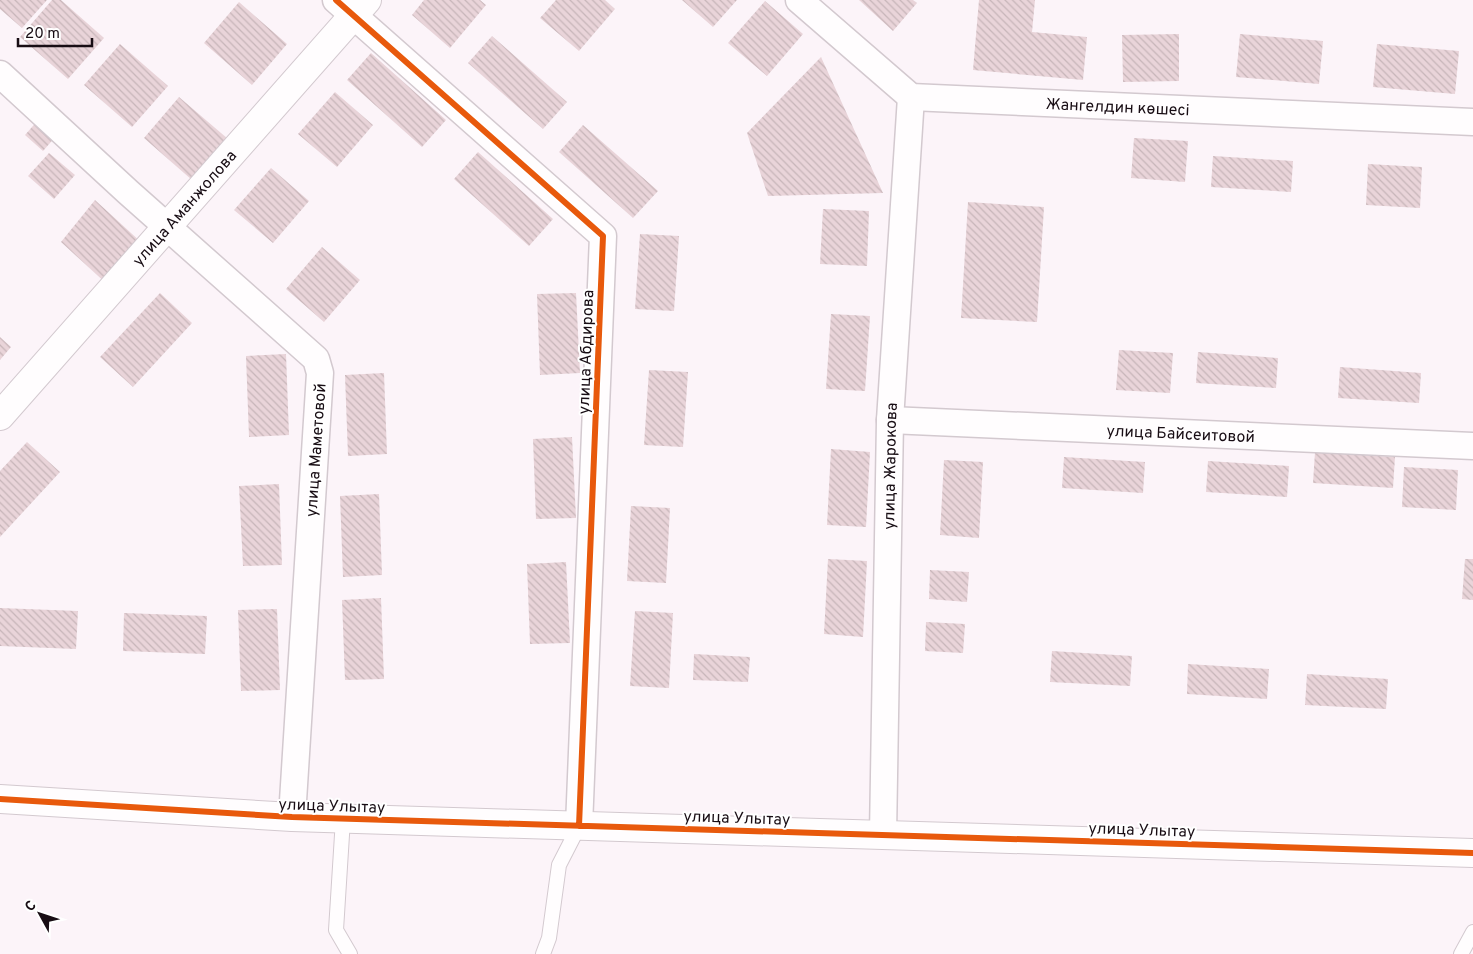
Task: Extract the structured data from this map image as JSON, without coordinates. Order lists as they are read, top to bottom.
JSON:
{
  "streets": {
    "street": [
      "Жангелдин көшесі",
      "улица Аманжолова",
      "улица Абдирова",
      "улица Байсеитовой",
      "улица Маметовой",
      "улица Жарокова",
      "улица Улытау"
    ]
  },
  "crossings": [
    ["Жангелдин көшесі", "улица Жарокова"],
    ["улица Аманжолова", "улица Абдирова"],
    ["улица Аманжолова", "улица Маметовой"],
    ["улица Абдирова", "улица Улытау"],
    ["улица Байсеитовой", "улица Жарокова"],
    ["улица Маметовой", "улица Улытау"],
    ["улица Жарокова", "улица Улытау"]
  ],
  "scale_bar": "20 m",
  "north": "top left"
}
